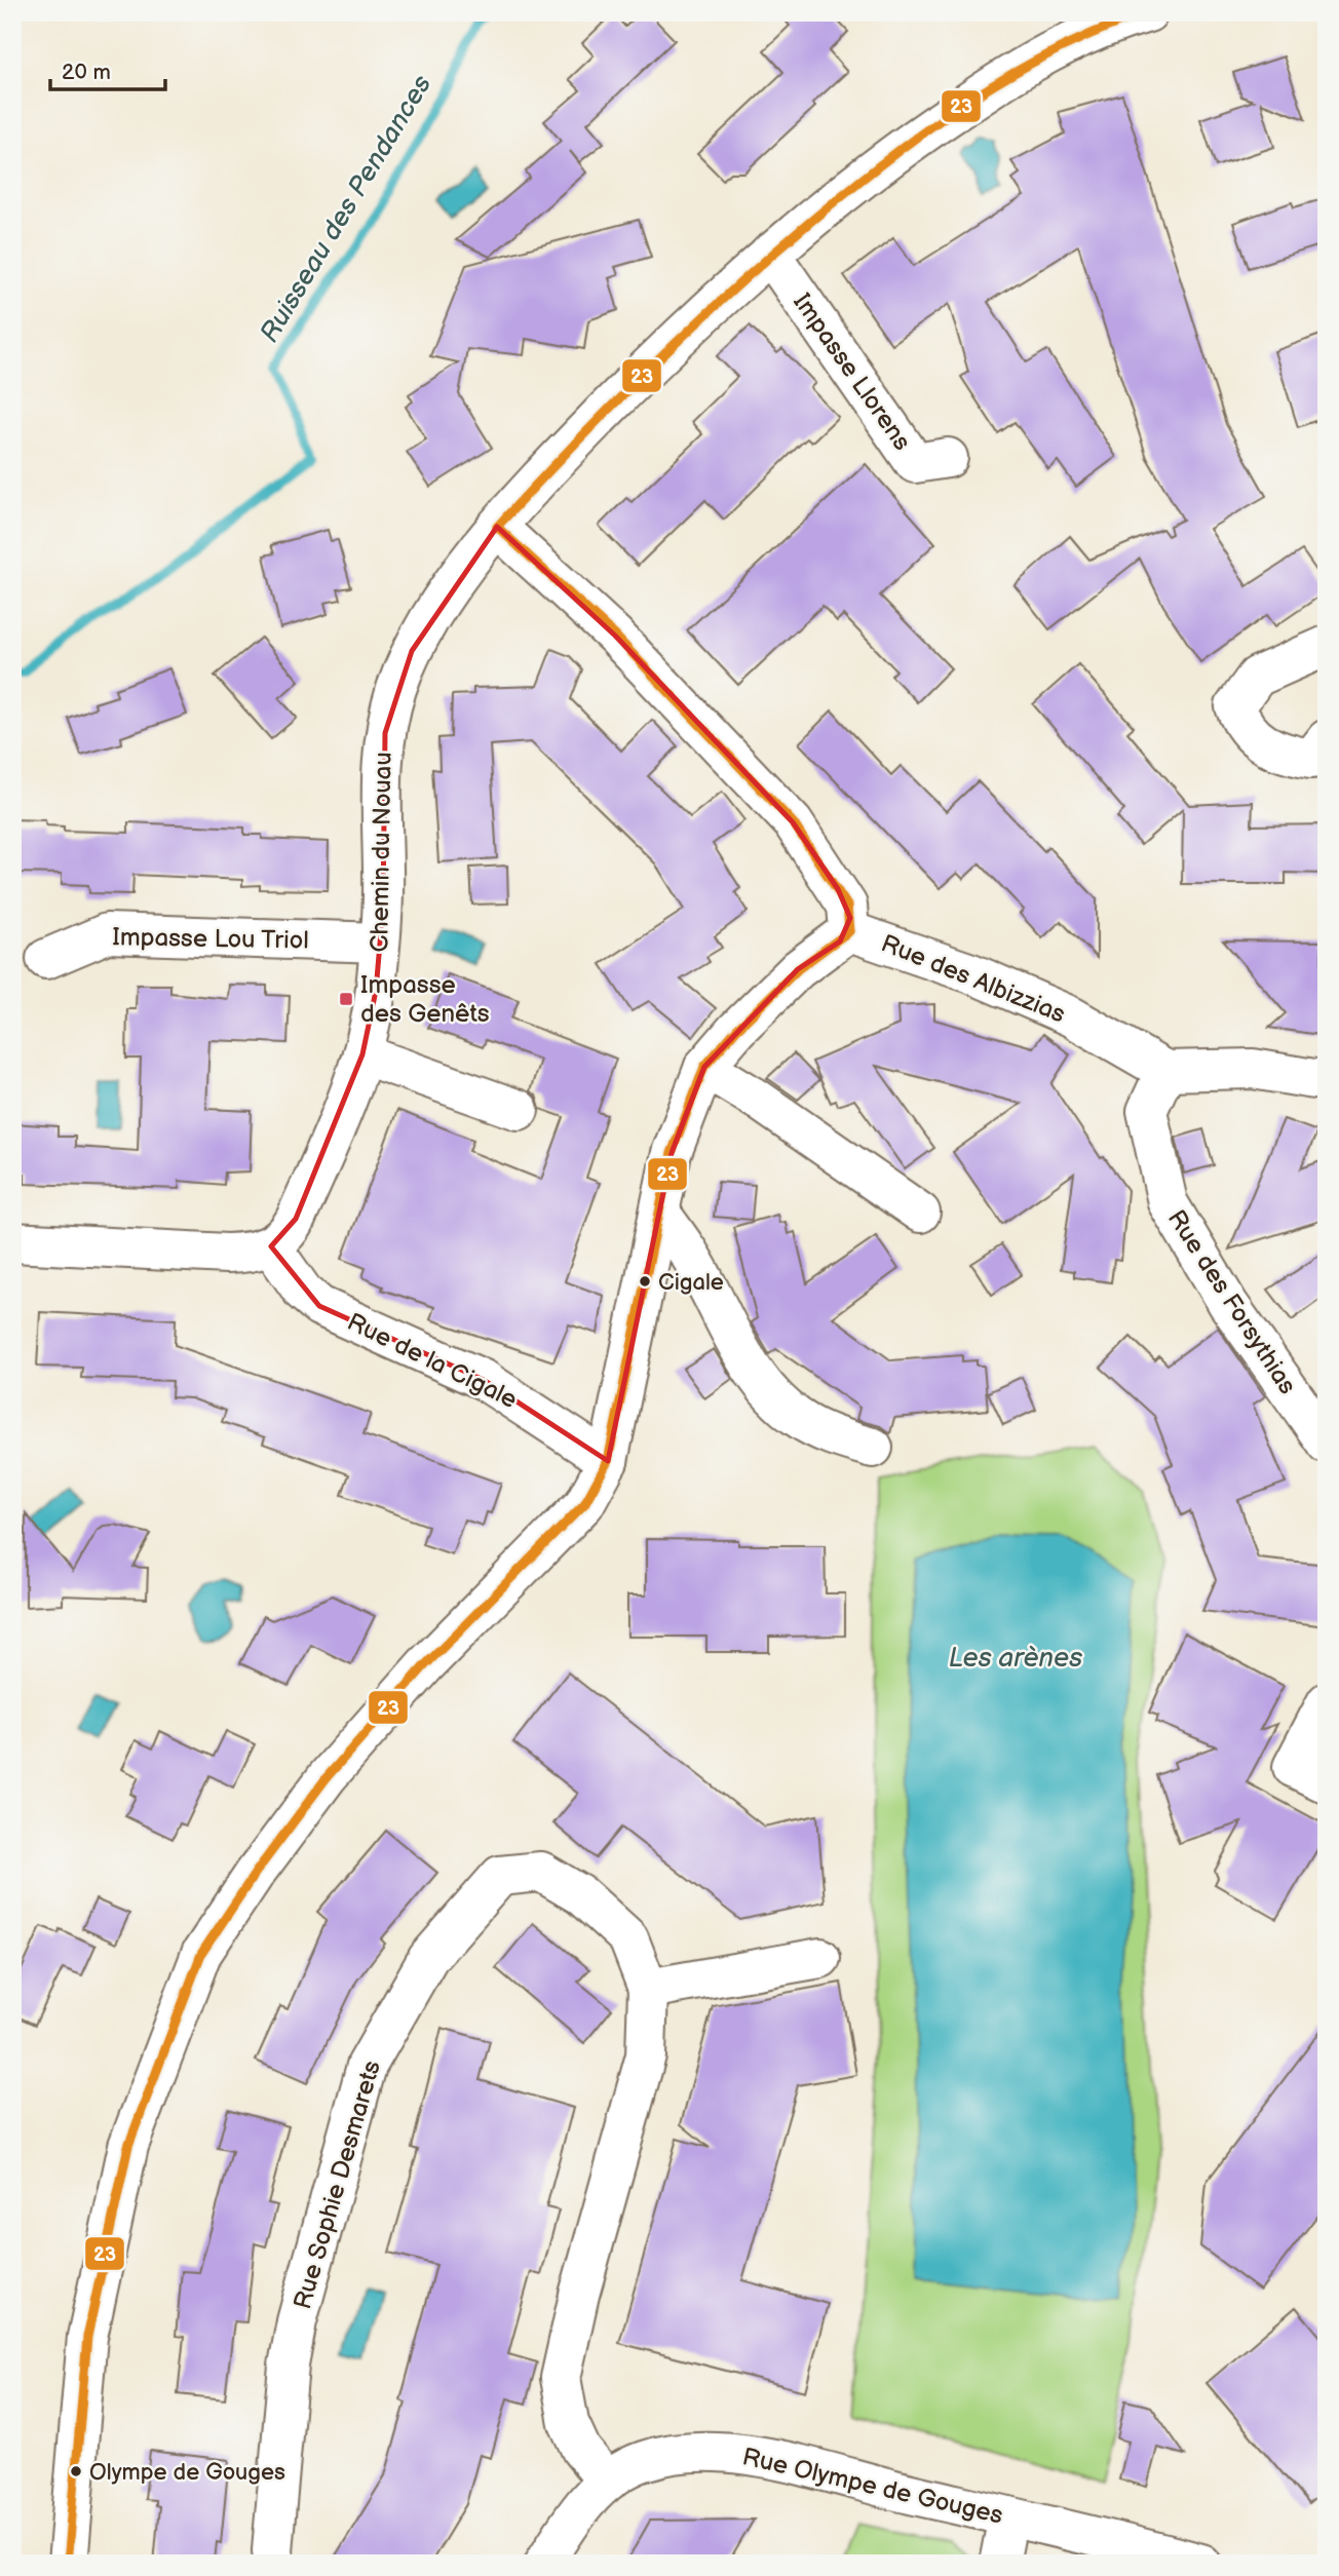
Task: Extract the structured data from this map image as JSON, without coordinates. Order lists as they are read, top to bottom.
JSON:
{
  "streets": {
    "street": [
      "Impasse Llorens",
      "Chemin du Nouau",
      "Impasse Lou Triol",
      "Rue des Albizzias",
      "Rue des Forsythias",
      "Rue de la Cigale",
      "Rue Sophie Desmarets",
      "Rue Olympe de Gouges"
    ]
  },
  "crossings": [
    ["Impasse Llorens", "Chemin du Nouau"],
    ["Chemin du Nouau", "Impasse Lou Triol"],
    ["Chemin du Nouau", "Rue des Albizzias"],
    ["Chemin du Nouau", "Rue de la Cigale"],
    ["Rue des Albizzias", "Rue des Forsythias"],
    ["Rue Sophie Desmarets", "Rue Olympe de Gouges"]
  ],
  "water": ["Ruisseau des Pendances", "Les arènes"],
  "places": {
    "transit": ["Impasse des Genêts"],
    "other": ["Cigale", "Olympe de Gouges"]
  },
  "lines": ["transit line 23"],
  "scale_bar": "20 m"
}
